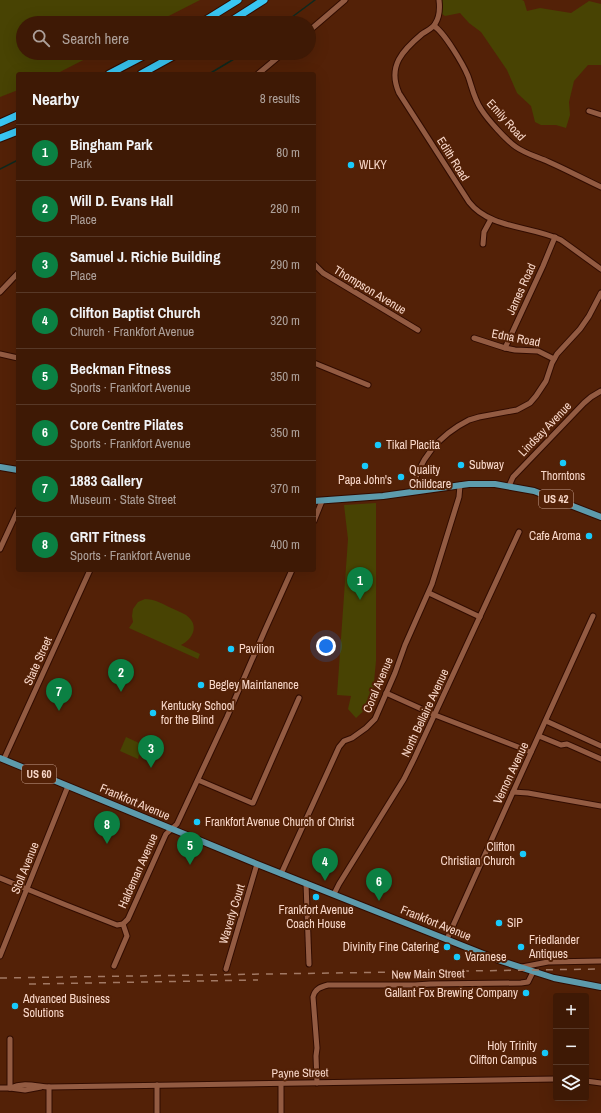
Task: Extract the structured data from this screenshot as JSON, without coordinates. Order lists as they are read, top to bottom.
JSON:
{
  "streets": {
    "main road": ["US 42", "US 60", "Frankfort Avenue"],
    "street": [
      "Emily Road",
      "Edith Road",
      "James Road",
      "Thompson Avenue",
      "Edna Road",
      "Lindsay Avenue",
      "State Street",
      "Coral Avenue",
      "North Bellaire Avenue",
      "Vernon Avenue",
      "Stoll Avenue",
      "Haldeman Avenue",
      "Waverly Court",
      "New Main Street",
      "Payne Street"
    ]
  },
  "crossings": [
    ["Emily Road", "Edith Road"],
    ["Edith Road", "James Road"],
    ["James Road", "Edna Road"],
    ["Lindsay Avenue", "US 42"],
    ["US 42", "Coral Avenue"],
    ["State Street", "Frankfort Avenue"],
    ["Coral Avenue", "Frankfort Avenue"],
    ["North Bellaire Avenue", "Frankfort Avenue"],
    ["Vernon Avenue", "Frankfort Avenue"],
    ["Frankfort Avenue", "Stoll Avenue"],
    ["Frankfort Avenue", "Haldeman Avenue"],
    ["Frankfort Avenue", "Waverly Court"],
    ["Frankfort Avenue", "New Main Street"],
    ["New Main Street", "Payne Street"]
  ],
  "places": [
    "WLKY",
    "Tikal Placita",
    "Thorntons",
    "Subway",
    "Papa John's",
    "Quality Childcare",
    "Cafe Aroma",
    "Pavilion",
    "Begley Maintanence",
    "Kentucky School for the Blind",
    "Frankfort Avenue Church of Christ",
    "Clifton Christian Church",
    "Frankfort Avenue Coach House",
    "SIP",
    "Divinity Fine Catering",
    "Friedlander Antiques",
    "Varanese",
    "Gallant Fox Brewing Company",
    "Advanced Business Solutions",
    "Holy Trinity Clifton Campus"
  ],
  "page": {
    "search": "Search here",
    "heading": ["Nearby", "8 results"],
    "list": [
      {
        "mark": "1",
        "name": "Bingham Park",
        "note": "Park",
        "value": "80 m"
      },
      {
        "mark": "2",
        "name": "Will D. Evans Hall",
        "note": "Place",
        "value": "280 m"
      },
      {
        "mark": "3",
        "name": "Samuel J. Richie Building",
        "note": "Place",
        "value": "290 m"
      },
      {
        "mark": "4",
        "name": "Clifton Baptist Church",
        "note": "Church · Frankfort Avenue",
        "value": "320 m"
      },
      {
        "mark": "5",
        "name": "Beckman Fitness",
        "note": "Sports · Frankfort Avenue",
        "value": "350 m"
      },
      {
        "mark": "6",
        "name": "Core Centre Pilates",
        "note": "Sports · Frankfort Avenue",
        "value": "350 m"
      },
      {
        "mark": "7",
        "name": "1883 Gallery",
        "note": "Museum · State Street",
        "value": "370 m"
      },
      {
        "mark": "8",
        "name": "GRIT Fitness",
        "note": "Sports · Frankfort Avenue",
        "value": "400 m"
      }
    ],
    "pins": [
      "1",
      "2",
      "7",
      "3",
      "8",
      "5",
      "4",
      "6"
    ],
    "map_buttons": ["+", "−"]
  }
}
